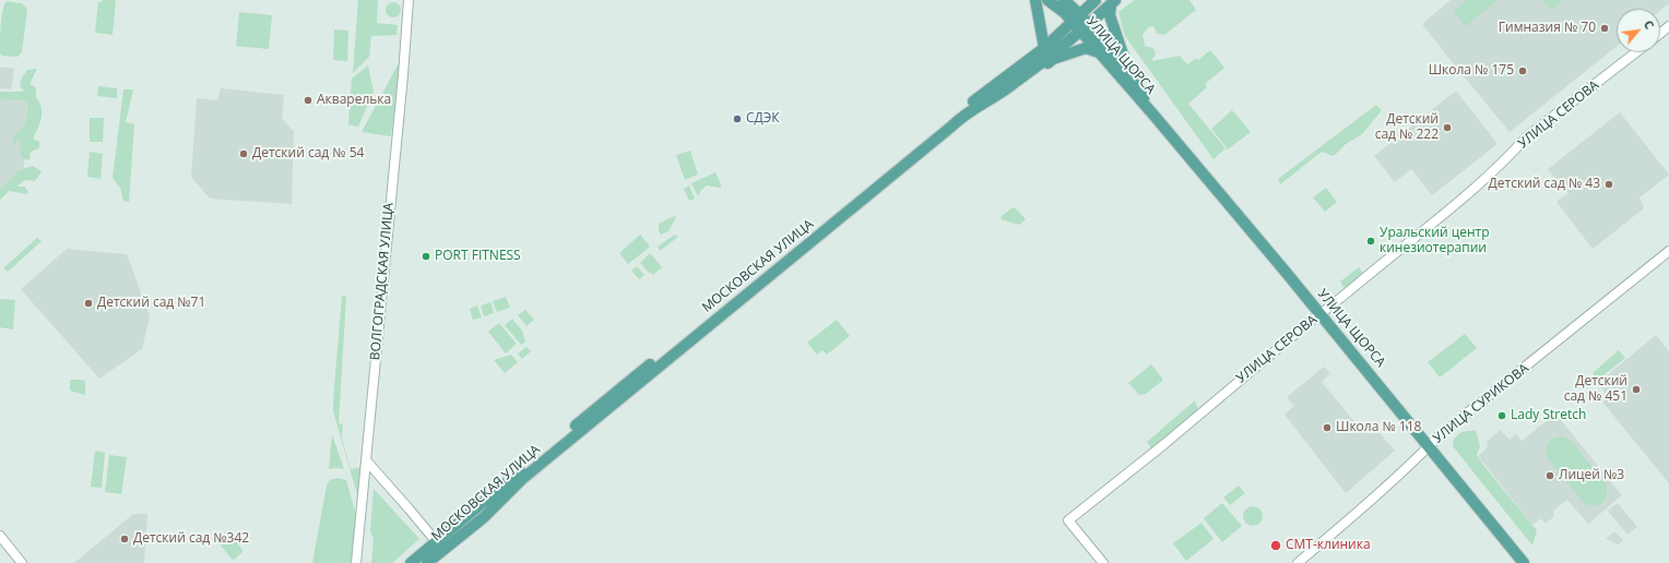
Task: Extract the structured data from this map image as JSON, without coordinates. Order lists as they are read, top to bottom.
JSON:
{
  "streets": {
    "main road": ["УЛИЦА ЩОРСА", "МОСКОВСКАЯ УЛИЦА"],
    "street": ["УЛИЦА СЕРОВА", "ВОЛГОГРАДСКАЯ УЛИЦА", "УЛИЦА СУРИКОВА"]
  },
  "crossings": [
    ["УЛИЦА ЩОРСА", "УЛИЦА СЕРОВА"],
    ["УЛИЦА ЩОРСА", "МОСКОВСКАЯ УЛИЦА"],
    ["УЛИЦА ЩОРСА", "УЛИЦА СУРИКОВА"]
  ],
  "places": [
    "Гимназия № 70",
    "Школа № 175",
    "Акварелька",
    "СДЭК",
    "Детский сад № 222",
    "Детский сад № 54",
    "Детский сад № 43",
    "Уральский центр кинезиотерапии",
    "PORT FITNESS",
    "Детский сад №71",
    "Детский сад № 451",
    "Lady Stretch",
    "Школа № 118",
    "Лицей №3",
    "Детский сад №342",
    "СМТ-клиника"
  ],
  "north": "top right"
}
